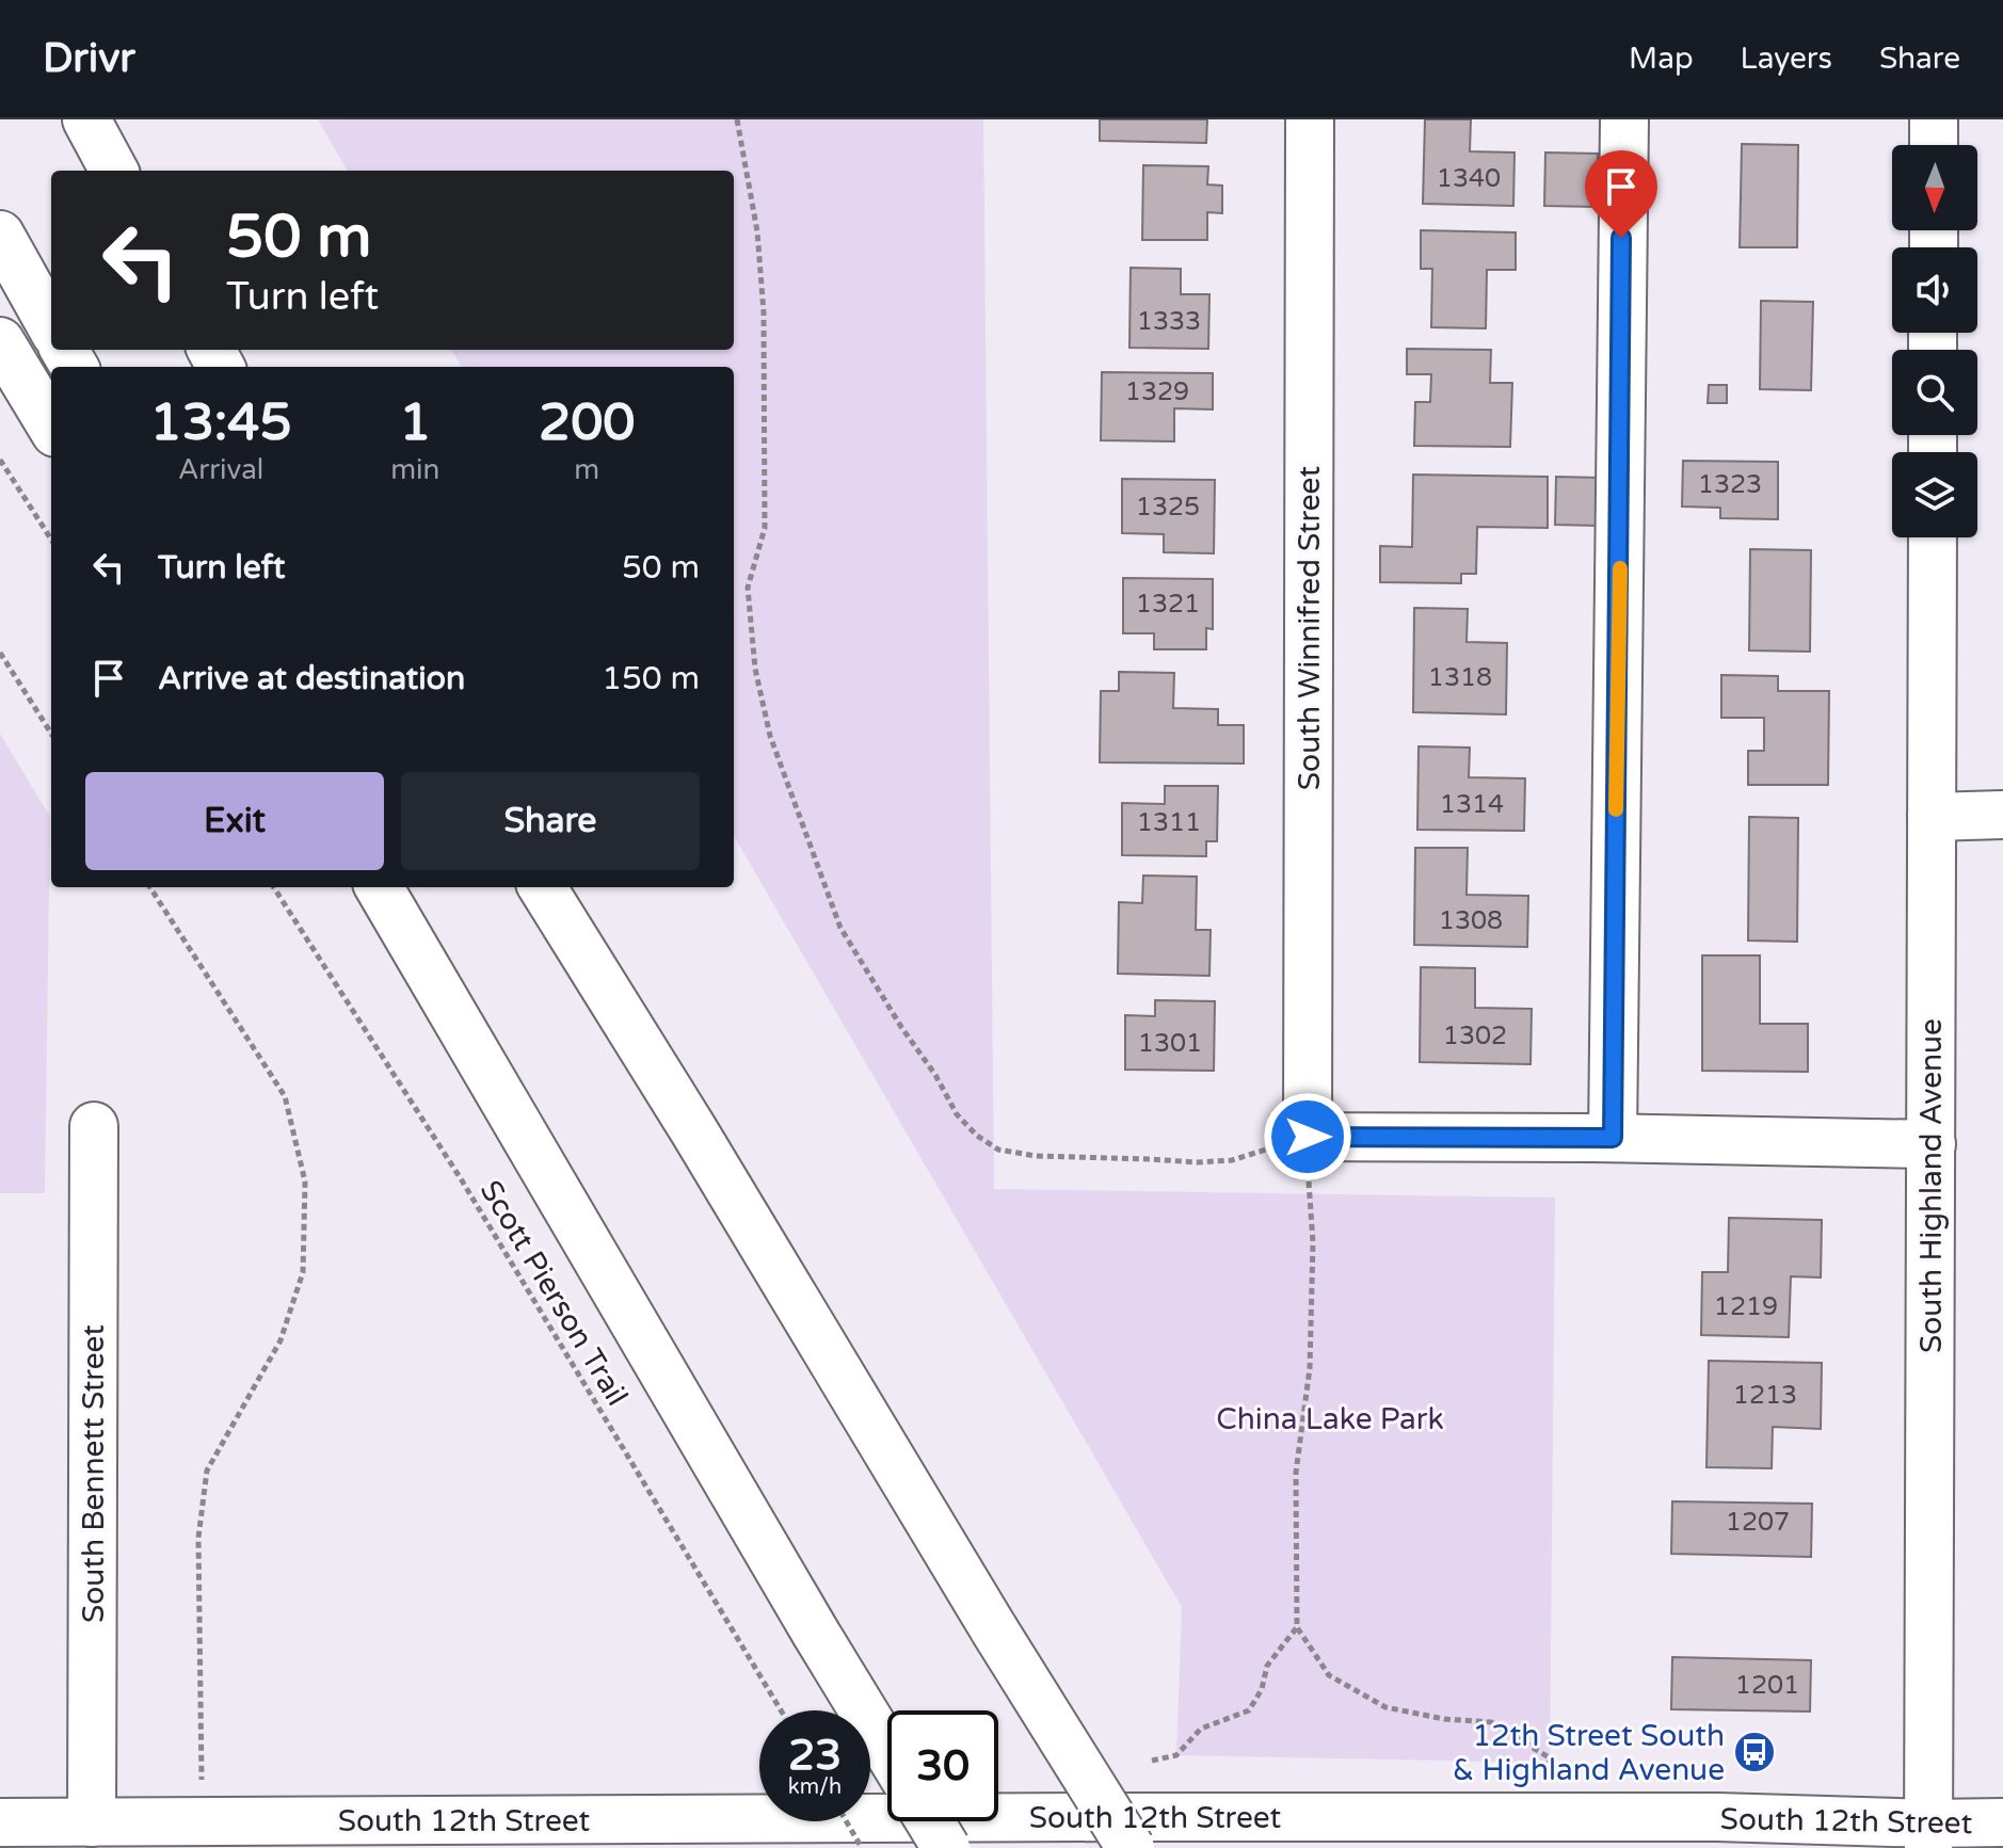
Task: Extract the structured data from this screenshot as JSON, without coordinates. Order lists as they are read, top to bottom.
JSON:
{
  "streets": {
    "main road": [
      "South Winnifred Street",
      "South Highland Avenue",
      "South Bennett Street",
      "South 12th Street"
    ],
    "path": ["Scott Pierson Trail"]
  },
  "crossings": [
    ["South Highland Avenue", "South 12th Street"],
    ["South Bennett Street", "South 12th Street"]
  ],
  "parks": ["China Lake Park"],
  "places": {
    "bus stop": ["12th Street South & Highland Avenue"]
  },
  "house_numbers": [
    "1340",
    "1333",
    "1329",
    "1323",
    "1325",
    "1321",
    "1318",
    "1314",
    "1311",
    "1308",
    "1302",
    "1301",
    "1219",
    "1213",
    "1207",
    "1201"
  ],
  "north": "bottom",
  "page": {
    "header": "Drivr",
    "nav": ["Map", "Layers", "Share"],
    "turn": ["50 m", "Turn left"],
    "eta": [
      "13:45",
      "Arrival",
      "1",
      "min",
      "200",
      "m"
    ],
    "list": [
      {
        "name": "Turn left",
        "value": "50 m"
      },
      {
        "name": "Arrive at destination",
        "value": "150 m"
      }
    ],
    "buttons": ["Exit", "Share"],
    "speed": "23 km/h",
    "limit": "30"
  }
}
